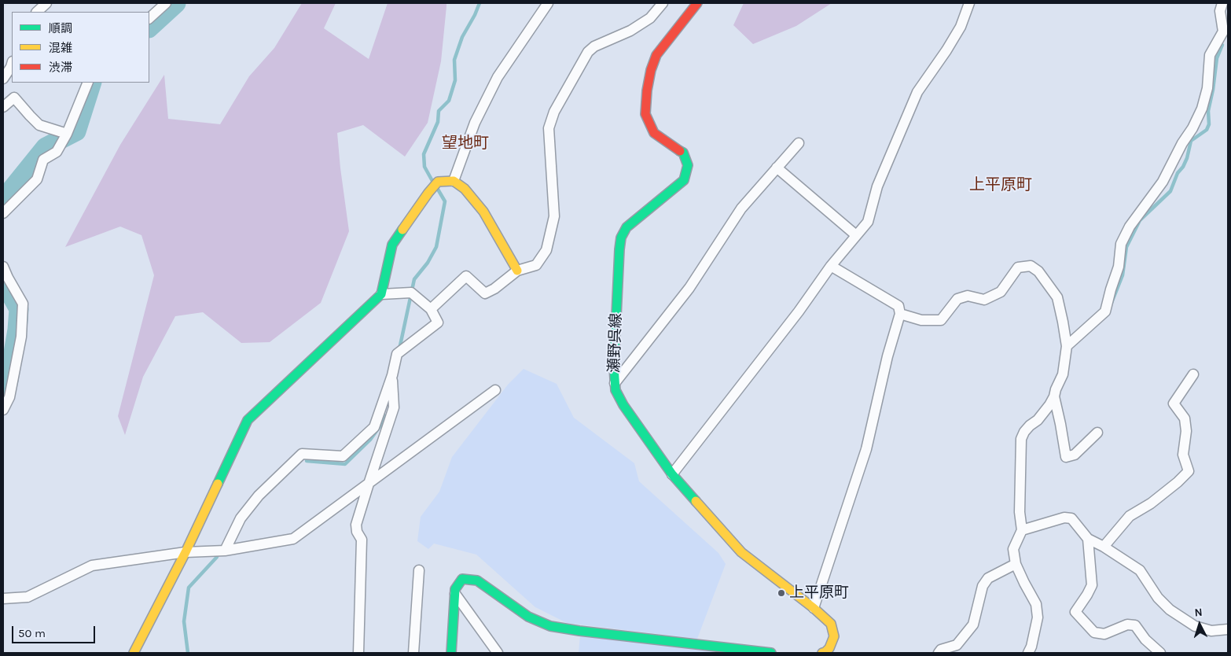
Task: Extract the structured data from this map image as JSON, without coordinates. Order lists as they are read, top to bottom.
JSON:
{
  "streets": {
    "main road": ["瀬野呉線"]
  },
  "districts": ["望地町", "上平原町"],
  "places": ["上平原町"],
  "legend": ["順調", "混雑", "渋滞"],
  "scale_bar": "50 m",
  "north": "top"
}
